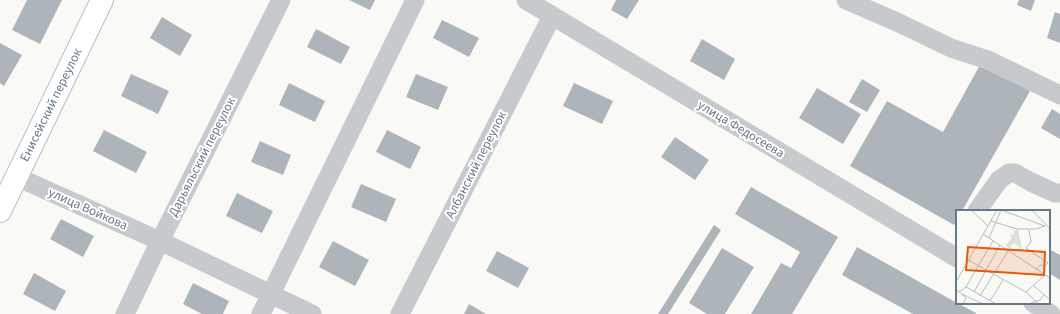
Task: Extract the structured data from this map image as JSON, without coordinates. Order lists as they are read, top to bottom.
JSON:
{
  "streets": {
    "main road": ["Енисейский переулок"],
    "street": [
      "улица Федосеева",
      "Дарьяльский переулок",
      "Албанский переулок",
      "улица Войкова"
    ]
  },
  "crossings": [
    ["Енисейский переулок", "улица Войкова"],
    ["улица Федосеева", "Албанский переулок"],
    ["Дарьяльский переулок", "улица Войкова"]
  ]
}
